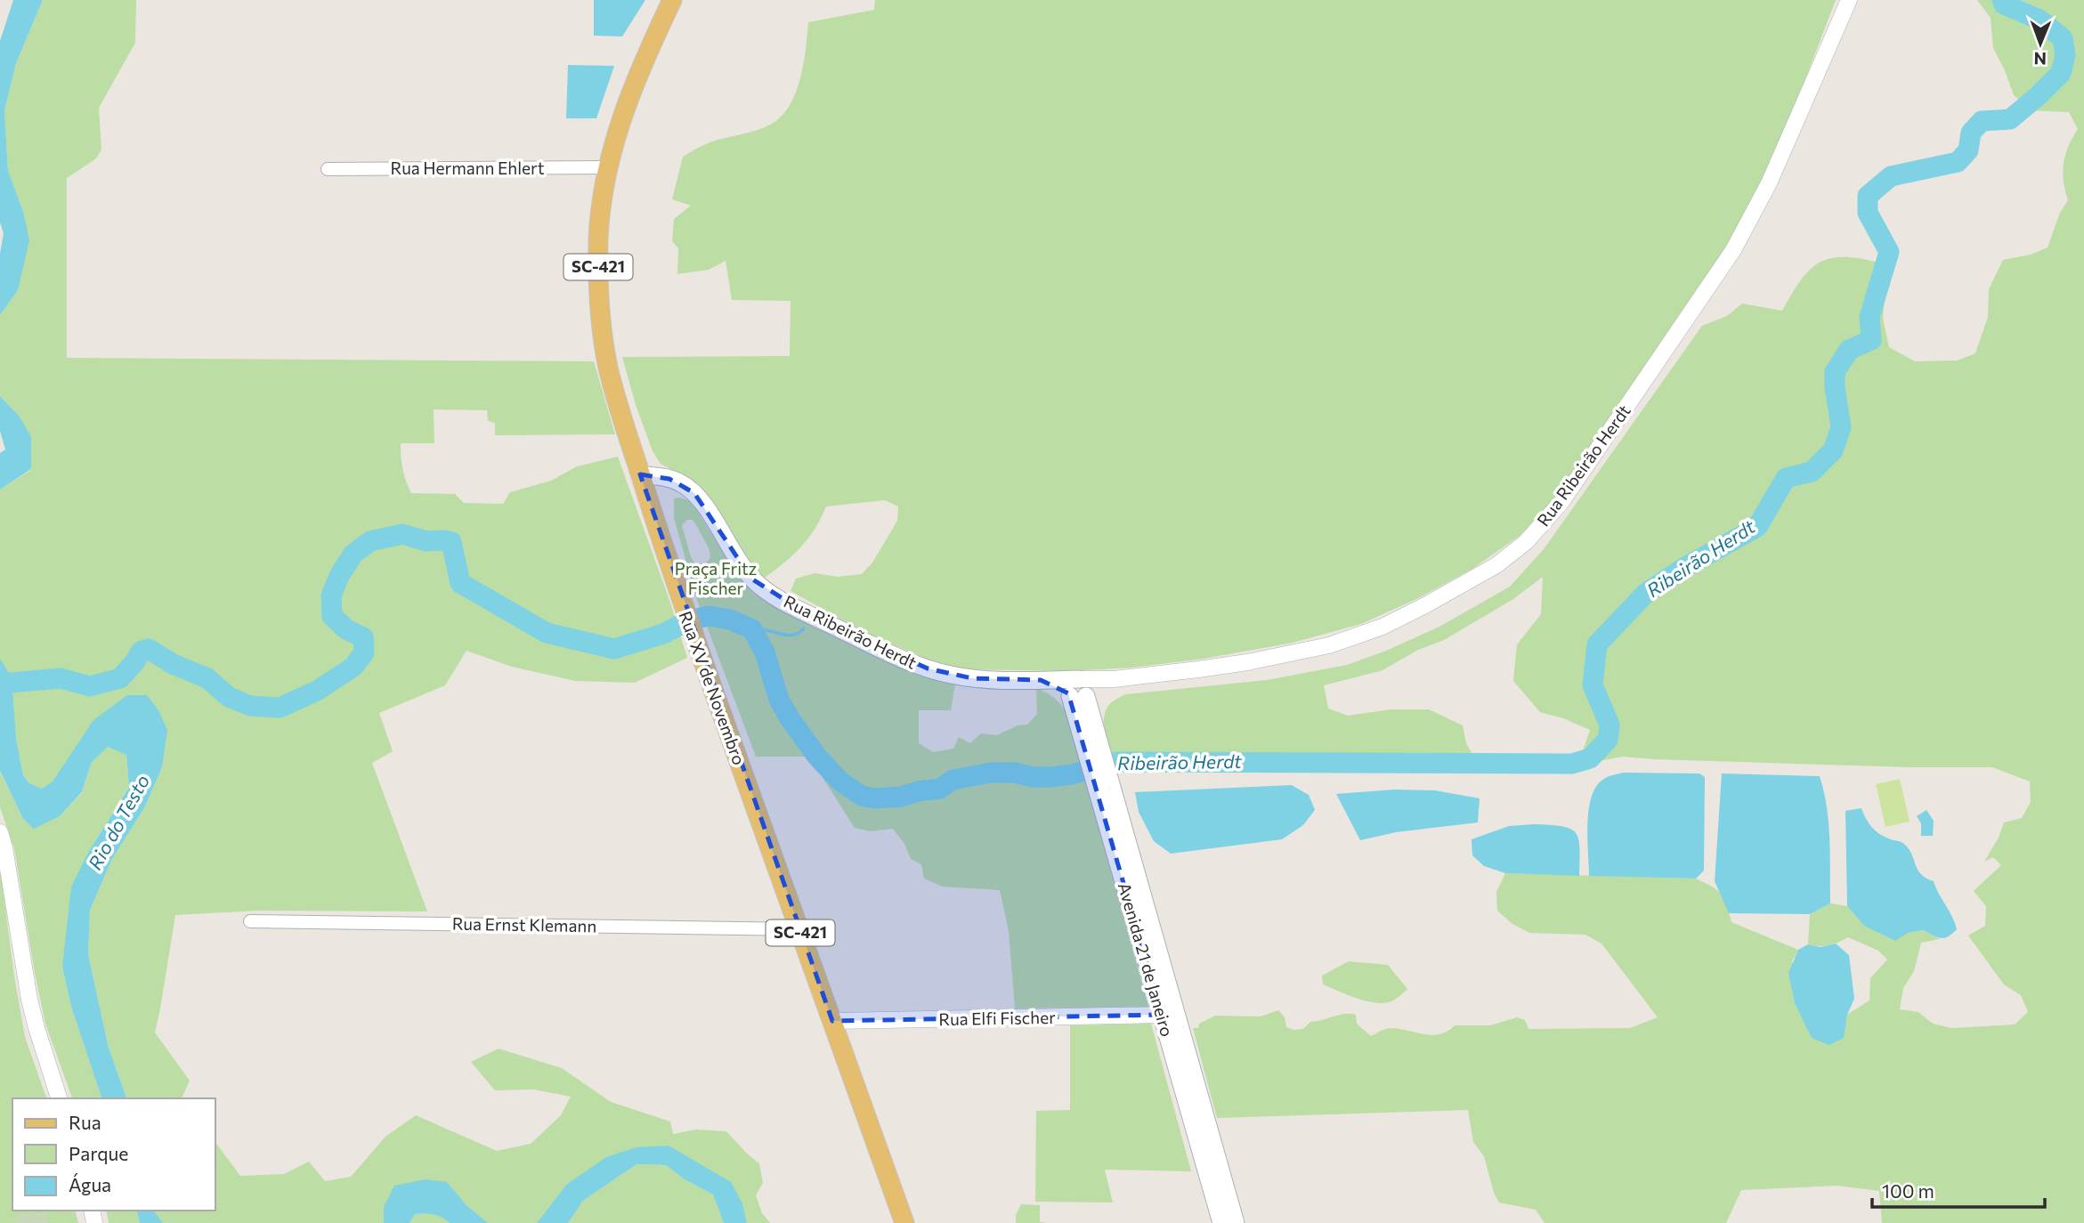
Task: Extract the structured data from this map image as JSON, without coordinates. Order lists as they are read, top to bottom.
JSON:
{
  "streets": {
    "main road": [
      "SC-421",
      "Rua Ribeirão Herdt",
      "Rua XV de Novembro",
      "Avenida 21 de Janeiro"
    ],
    "street": ["Rua Hermann Ehlert", "Rua Ernst Klemann", "Rua Elfi Fischer"]
  },
  "crossings": [
    ["Rua Hermann Ehlert", "Rua XV de Novembro"],
    ["Rua Ribeirão Herdt", "Rua XV de Novembro"],
    ["Rua Ribeirão Herdt", "Avenida 21 de Janeiro"],
    ["Rua XV de Novembro", "Rua Ernst Klemann"],
    ["Rua XV de Novembro", "Rua Elfi Fischer"],
    ["Avenida 21 de Janeiro", "Rua Elfi Fischer"]
  ],
  "water": ["Ribeirão Herdt", "Rio do Testo"],
  "parks": ["Praça Fritz Fischer"],
  "legend": ["Rua", "Parque", "Água"],
  "scale_bar": "100 m",
  "north": "bottom"
}
